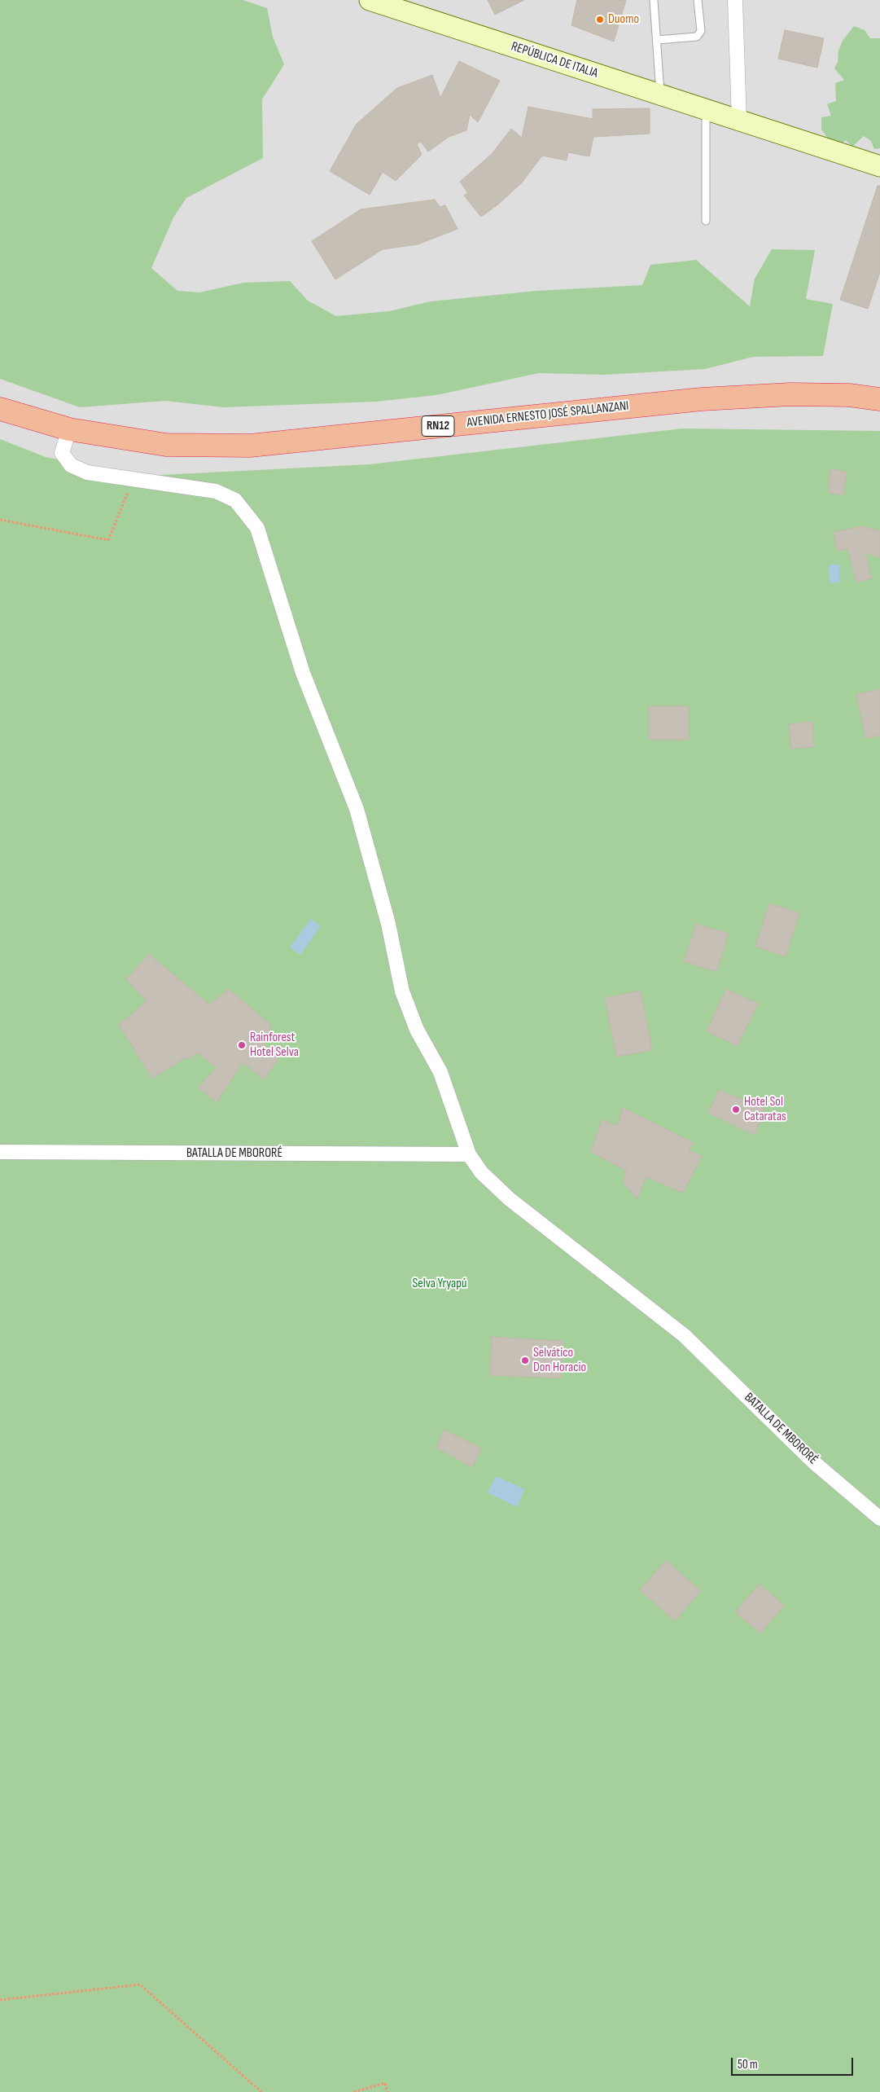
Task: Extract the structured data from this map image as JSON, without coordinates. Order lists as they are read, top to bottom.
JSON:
{
  "streets": {
    "highway": ["AVENIDA ERNESTO JOSÉ SPALLANZANI", "RN12"],
    "main road": ["REPÚBLICA DE ITALIA"],
    "street": ["BATALLA DE MBORORÉ"]
  },
  "crossings": [
    ["AVENIDA ERNESTO JOSÉ SPALLANZANI", "BATALLA DE MBORORÉ"]
  ],
  "parks": ["Selva Yryapú"],
  "places": [
    "Duomo",
    "Rainforest Hotel Selva",
    "Hotel Sol Cataratas",
    "Selvático Don Horacio"
  ],
  "scale_bar": "50 m"
}
